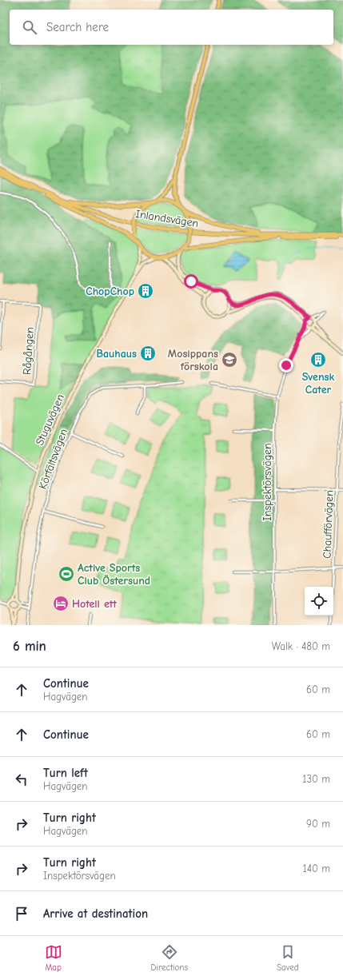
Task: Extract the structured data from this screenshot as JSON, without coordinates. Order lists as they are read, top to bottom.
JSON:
{
  "streets": {
    "highway": ["Inlandsvägen"],
    "main road": ["Stuguvägen"],
    "street": [
      "Rågången",
      "Körfältsvägen",
      "Inspektörsvägen",
      "Chaufförvägen"
    ]
  },
  "places": {
    "building": ["ChopChop", "Bauhaus", "Svensk Cater"],
    "school or university": ["Mosippans förskola"],
    "sports": ["Active Sports Club Östersund"],
    "hotel": ["Hotell ett"]
  },
  "page": {
    "search": "Search here",
    "heading": ["6 min", "Walk · 480 m"],
    "list": [
      ["Continue", "Hagvägen", "60 m"],
      ["Continue", "60 m"],
      ["Turn left", "Hagvägen", "130 m"],
      ["Turn right", "Hagvägen", "90 m"],
      ["Turn right", "Inspektörsvägen", "140 m"],
      "Arrive at destination"
    ],
    "nav": ["Map", "Directions", "Saved"]
  }
}
